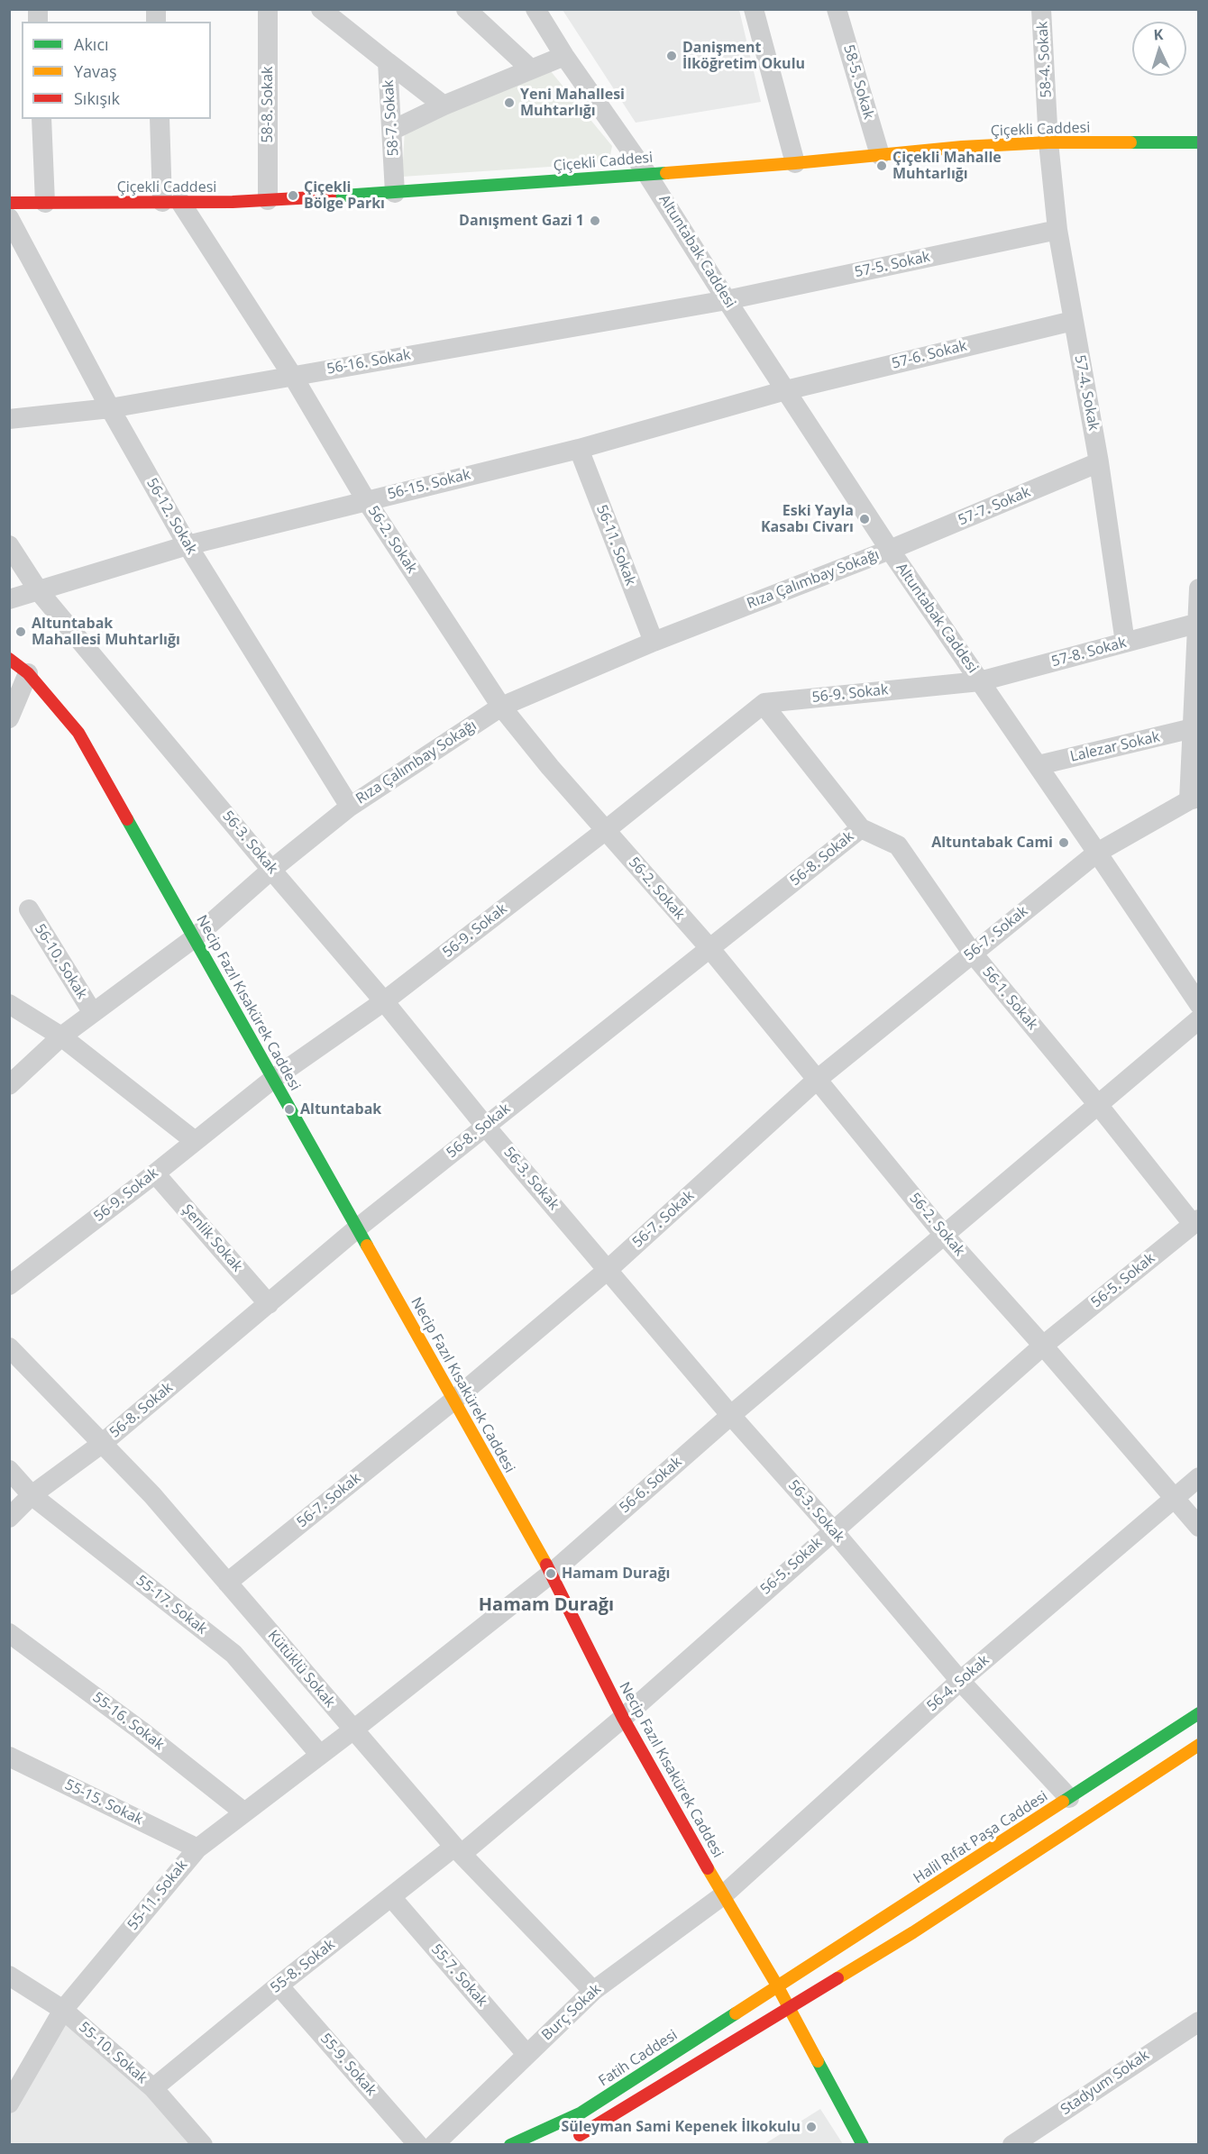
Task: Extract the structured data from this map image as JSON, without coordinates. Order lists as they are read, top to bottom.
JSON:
{
  "streets": {
    "street": [
      "58-4. Sokak",
      "58-5. Sokak",
      "58-8. Sokak",
      "58-7. Sokak",
      "Çiçekli Caddesi",
      "Altuntabak Caddesi",
      "57-5. Sokak",
      "57-6. Sokak",
      "56-16. Sokak",
      "57-4. Sokak",
      "56-15. Sokak",
      "57-7. Sokak",
      "56-12. Sokak",
      "56-2. Sokak",
      "56-11. Sokak",
      "Rıza Çalımbay Sokağı",
      "57-8. Sokak",
      "56-9. Sokak",
      "Lalezar Sokak",
      "56-3. Sokak",
      "56-8. Sokak",
      "56-7. Sokak",
      "56-10. Sokak",
      "56-1. Sokak",
      "Necip Fazıl Kısakürek Caddesi",
      "Şenlik Sokak",
      "56-5. Sokak",
      "56-6. Sokak",
      "55-17. Sokak",
      "Kütüklü Sokak",
      "56-4. Sokak",
      "55-16. Sokak",
      "55-15. Sokak",
      "Halil Rıfat Paşa Caddesi",
      "55-11. Sokak",
      "55-8. Sokak",
      "55-7. Sokak",
      "Burç Sokak",
      "55-10. Sokak",
      "Fatih Caddesi",
      "55-9. Sokak",
      "Stadyum Sokak"
    ]
  },
  "crossings": [
    ["58-4. Sokak", "Çiçekli Caddesi"],
    ["58-4. Sokak", "57-4. Sokak"],
    ["58-5. Sokak", "Çiçekli Caddesi"],
    ["58-8. Sokak", "Çiçekli Caddesi"],
    ["58-7. Sokak", "Çiçekli Caddesi"],
    ["Çiçekli Caddesi", "Altuntabak Caddesi"],
    ["Çiçekli Caddesi", "57-4. Sokak"],
    ["Çiçekli Caddesi", "56-2. Sokak"],
    ["Altuntabak Caddesi", "57-5. Sokak"],
    ["Altuntabak Caddesi", "57-6. Sokak"],
    ["Altuntabak Caddesi", "56-16. Sokak"],
    ["Altuntabak Caddesi", "56-15. Sokak"],
    ["Altuntabak Caddesi", "57-7. Sokak"],
    ["Altuntabak Caddesi", "Rıza Çalımbay Sokağı"],
    ["Altuntabak Caddesi", "57-8. Sokak"],
    ["Altuntabak Caddesi", "56-9. Sokak"],
    ["Altuntabak Caddesi", "Lalezar Sokak"],
    ["Altuntabak Caddesi", "56-7. Sokak"],
    ["57-5. Sokak", "56-16. Sokak"],
    ["57-5. Sokak", "57-4. Sokak"],
    ["57-6. Sokak", "57-4. Sokak"],
    ["57-6. Sokak", "56-15. Sokak"],
    ["56-16. Sokak", "56-12. Sokak"],
    ["56-16. Sokak", "56-2. Sokak"],
    ["57-4. Sokak", "57-7. Sokak"],
    ["57-4. Sokak", "57-8. Sokak"],
    ["56-15. Sokak", "56-12. Sokak"],
    ["56-15. Sokak", "56-2. Sokak"],
    ["56-15. Sokak", "56-11. Sokak"],
    ["56-15. Sokak", "56-3. Sokak"],
    ["57-7. Sokak", "Rıza Çalımbay Sokağı"],
    ["56-12. Sokak", "Rıza Çalımbay Sokağı"],
    ["56-2. Sokak", "Rıza Çalımbay Sokağı"],
    ["56-2. Sokak", "56-9. Sokak"],
    ["56-2. Sokak", "56-8. Sokak"],
    ["56-2. Sokak", "56-7. Sokak"],
    ["56-2. Sokak", "56-5. Sokak"],
    ["56-2. Sokak", "56-6. Sokak"],
    ["56-2. Sokak", "56-4. Sokak"],
    ["56-11. Sokak", "Rıza Çalımbay Sokağı"],
    ["Rıza Çalımbay Sokağı", "56-3. Sokak"],
    ["Rıza Çalımbay Sokağı", "56-10. Sokak"],
    ["Rıza Çalımbay Sokağı", "Necip Fazıl Kısakürek Caddesi"],
    ["57-8. Sokak", "56-9. Sokak"],
    ["56-9. Sokak", "56-3. Sokak"],
    ["56-9. Sokak", "56-1. Sokak"],
    ["56-9. Sokak", "Necip Fazıl Kısakürek Caddesi"],
    ["56-9. Sokak", "Şenlik Sokak"],
    ["56-3. Sokak", "56-8. Sokak"],
    ["56-3. Sokak", "56-7. Sokak"],
    ["56-3. Sokak", "56-5. Sokak"],
    ["56-3. Sokak", "56-6. Sokak"],
    ["56-3. Sokak", "56-4. Sokak"],
    ["56-3. Sokak", "Halil Rıfat Paşa Caddesi"],
    ["56-8. Sokak", "56-1. Sokak"],
    ["56-8. Sokak", "Necip Fazıl Kısakürek Caddesi"],
    ["56-8. Sokak", "Şenlik Sokak"],
    ["56-8. Sokak", "55-17. Sokak"],
    ["56-8. Sokak", "Kütüklü Sokak"],
    ["56-7. Sokak", "56-1. Sokak"],
    ["56-7. Sokak", "Necip Fazıl Kısakürek Caddesi"],
    ["56-7. Sokak", "Kütüklü Sokak"],
    ["56-1. Sokak", "56-5. Sokak"],
    ["56-1. Sokak", "56-6. Sokak"],
    ["Necip Fazıl Kısakürek Caddesi", "56-5. Sokak"],
    ["Necip Fazıl Kısakürek Caddesi", "56-6. Sokak"],
    ["Necip Fazıl Kısakürek Caddesi", "56-4. Sokak"],
    ["Necip Fazıl Kısakürek Caddesi", "Halil Rıfat Paşa Caddesi"],
    ["Necip Fazıl Kısakürek Caddesi", "Burç Sokak"],
    ["Necip Fazıl Kısakürek Caddesi", "Fatih Caddesi"],
    ["56-5. Sokak", "Kütüklü Sokak"],
    ["56-5. Sokak", "55-8. Sokak"],
    ["56-6. Sokak", "Kütüklü Sokak"],
    ["56-6. Sokak", "55-11. Sokak"],
    ["55-17. Sokak", "55-11. Sokak"],
    ["Kütüklü Sokak", "55-11. Sokak"],
    ["Kütüklü Sokak", "55-8. Sokak"],
    ["Kütüklü Sokak", "Burç Sokak"],
    ["56-4. Sokak", "Burç Sokak"],
    ["55-16. Sokak", "55-11. Sokak"],
    ["55-15. Sokak", "55-11. Sokak"],
    ["Halil Rıfat Paşa Caddesi", "Fatih Caddesi"],
    ["55-11. Sokak", "55-10. Sokak"],
    ["55-8. Sokak", "55-7. Sokak"],
    ["55-8. Sokak", "55-10. Sokak"],
    ["55-8. Sokak", "55-9. Sokak"],
    ["55-7. Sokak", "Burç Sokak"]
  ],
  "districts": ["Hamam Durağı"],
  "places": [
    "Danişment İlköğretim Okulu",
    "Yeni Mahallesi Muhtarlığı",
    "Çiçekli Mahalle Muhtarlığı",
    "Çiçekli Bölge Parkı",
    "Danışment Gazi 1",
    "Eski Yayla Kasabı Civarı",
    "Altuntabak Mahallesi Muhtarlığı",
    "Altuntabak Cami",
    "Altuntabak",
    "Hamam Durağı",
    "Süleyman Sami Kepenek İlkokulu"
  ],
  "legend": ["Akıcı", "Yavaş", "Sıkışık"],
  "north": "top"
}
